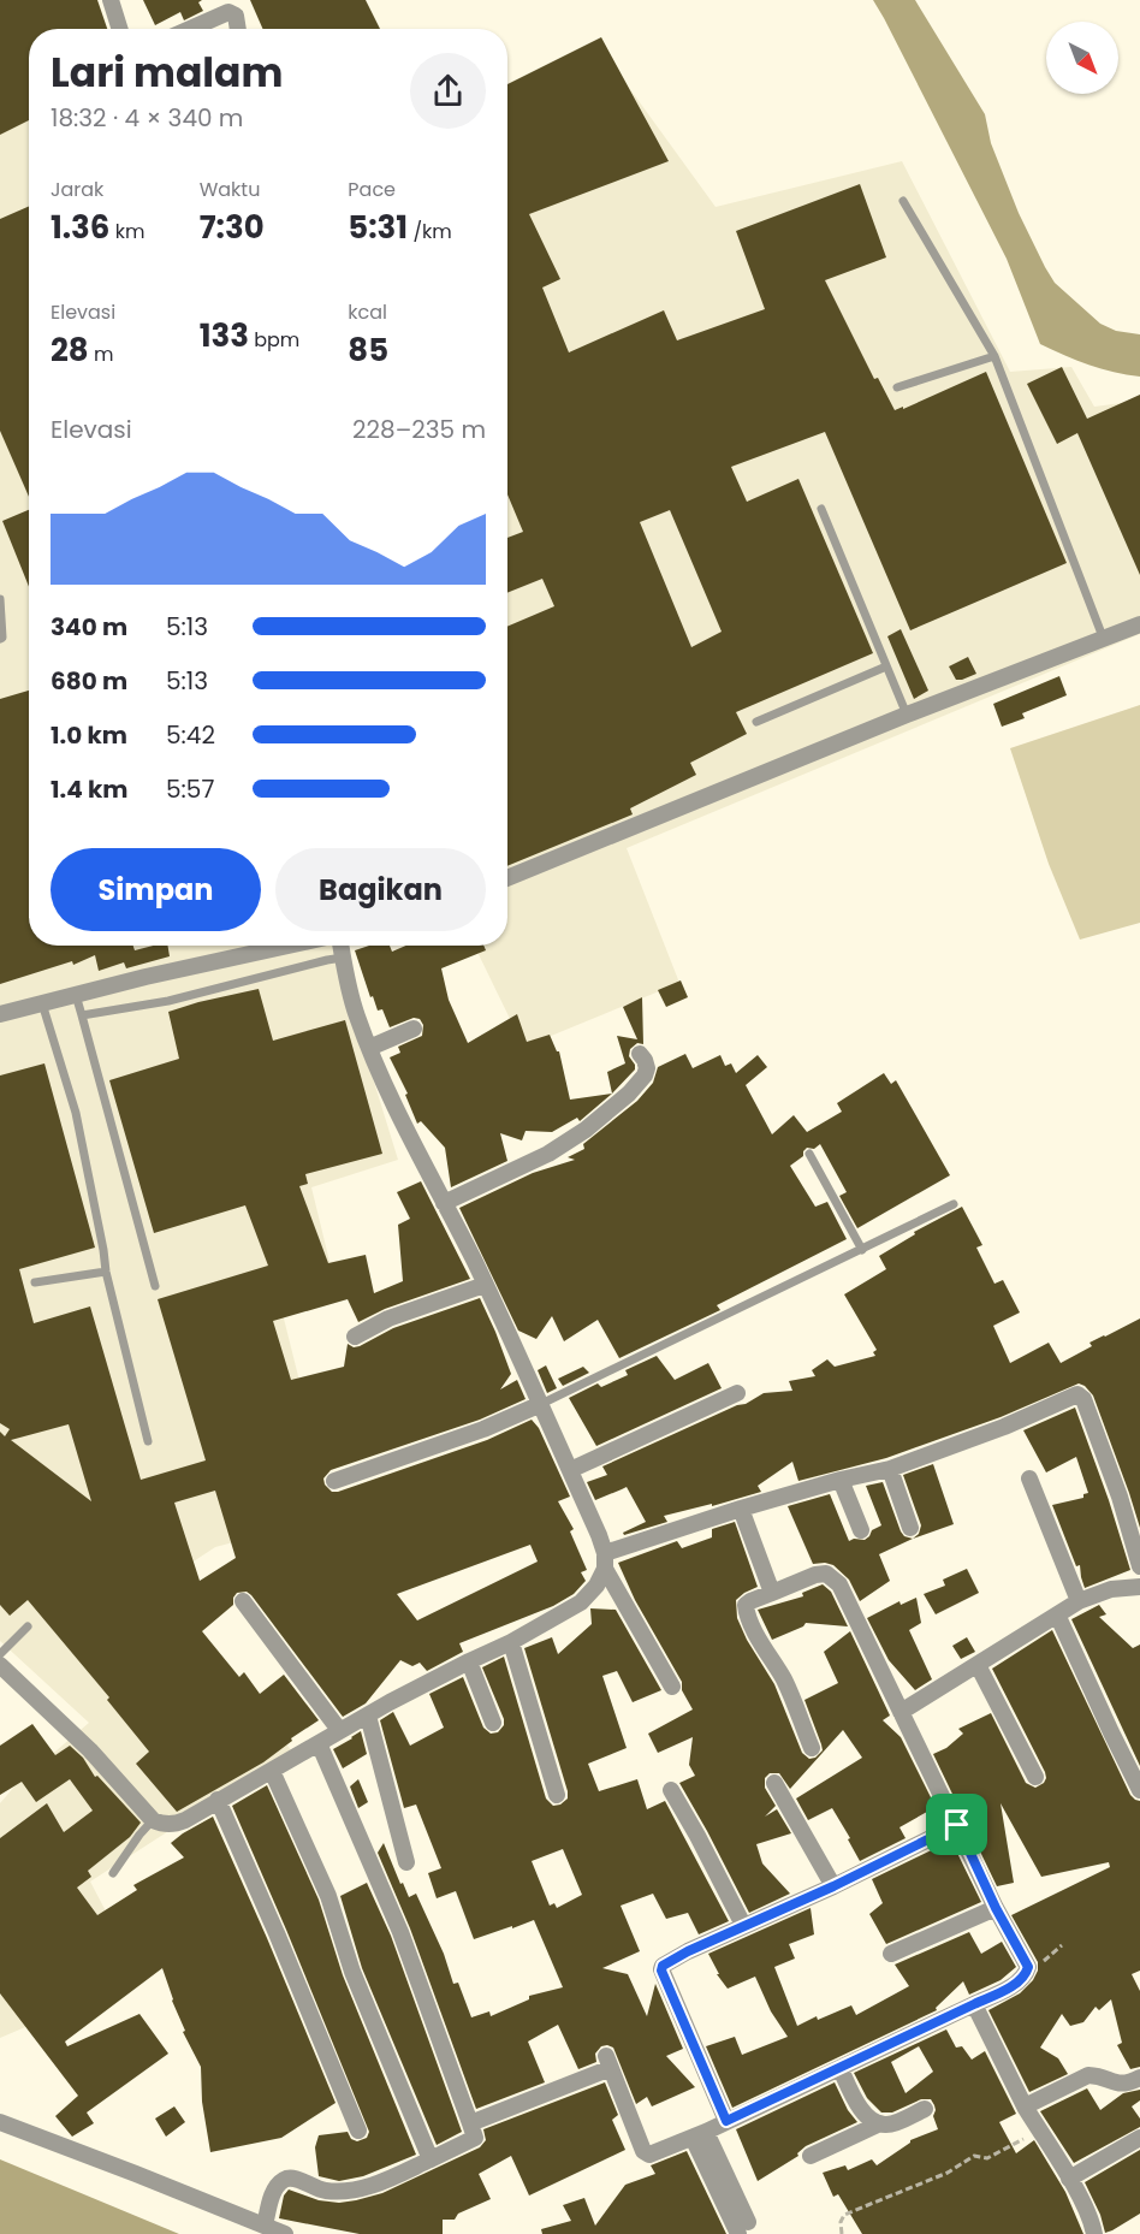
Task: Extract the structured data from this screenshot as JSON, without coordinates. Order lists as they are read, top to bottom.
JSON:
{
  "north": "bottom right",
  "page": {
    "heading": ["Lari malam", "18:32 · 4 × 340 m"],
    "stats": [
      ["Jarak", "1.36 km"],
      ["Waktu", "7:30"],
      ["Pace", "5:31 /km"],
      ["Elevasi", "28 m"],
      ["133 bpm"],
      ["kcal", "85"]
    ],
    "chart": ["Elevasi", "228–235 m"],
    "list": [
      {
        "name": "340 m",
        "note": "5:13"
      },
      {
        "name": "680 m",
        "note": "5:13"
      },
      {
        "name": "1.0 km",
        "note": "5:42"
      },
      {
        "name": "1.4 km",
        "note": "5:57"
      }
    ],
    "buttons": ["Simpan", "Bagikan"]
  }
}
